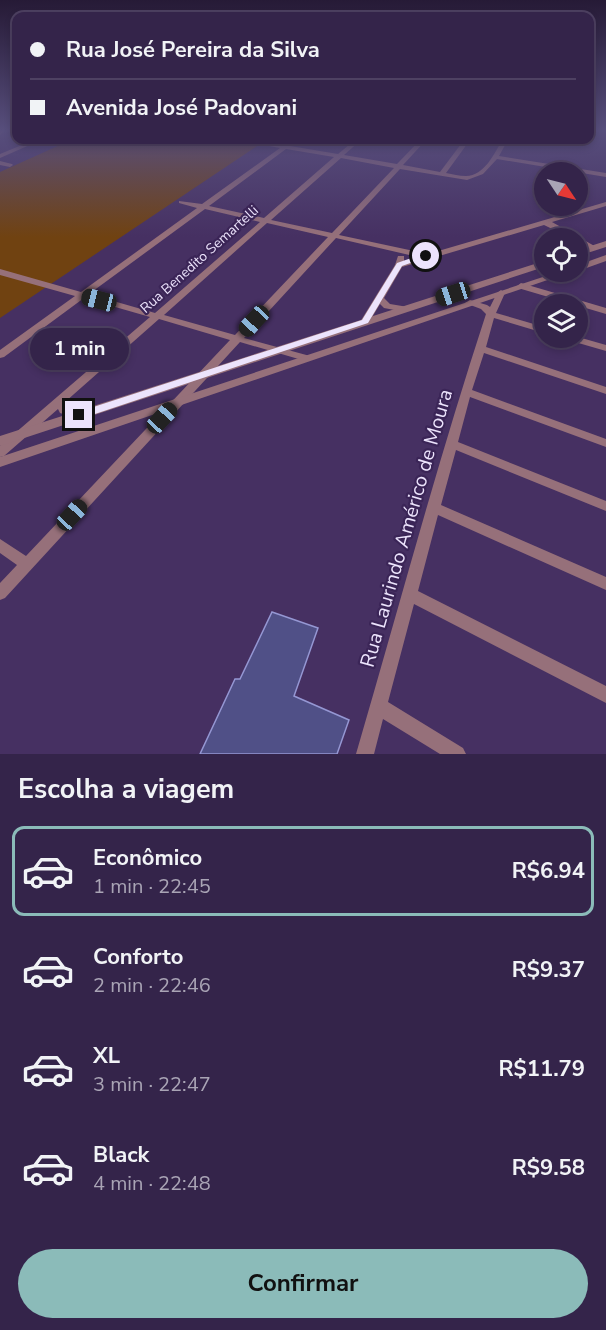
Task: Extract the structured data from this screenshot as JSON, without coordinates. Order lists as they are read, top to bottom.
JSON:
{
  "streets": {
    "street": ["Rua Benedito Semartelli", "Rua Laurindo Américo de Moura"]
  },
  "north": "bottom right",
  "page": {
    "banner": ["Rua José Pereira da Silva", "Avenida José Padovani"],
    "bubble": "1 min",
    "heading": "Escolha a viagem",
    "list": [
      {
        "name": "Econômico",
        "note": "1 min · 22:45",
        "value": "R$6.94"
      },
      {
        "name": "Conforto",
        "note": "2 min · 22:46",
        "value": "R$9.37"
      },
      {
        "name": "XL",
        "note": "3 min · 22:47",
        "value": "R$11.79"
      },
      {
        "name": "Black",
        "note": "4 min · 22:48",
        "value": "R$9.58"
      }
    ],
    "buttons": "Confirmar"
  }
}
